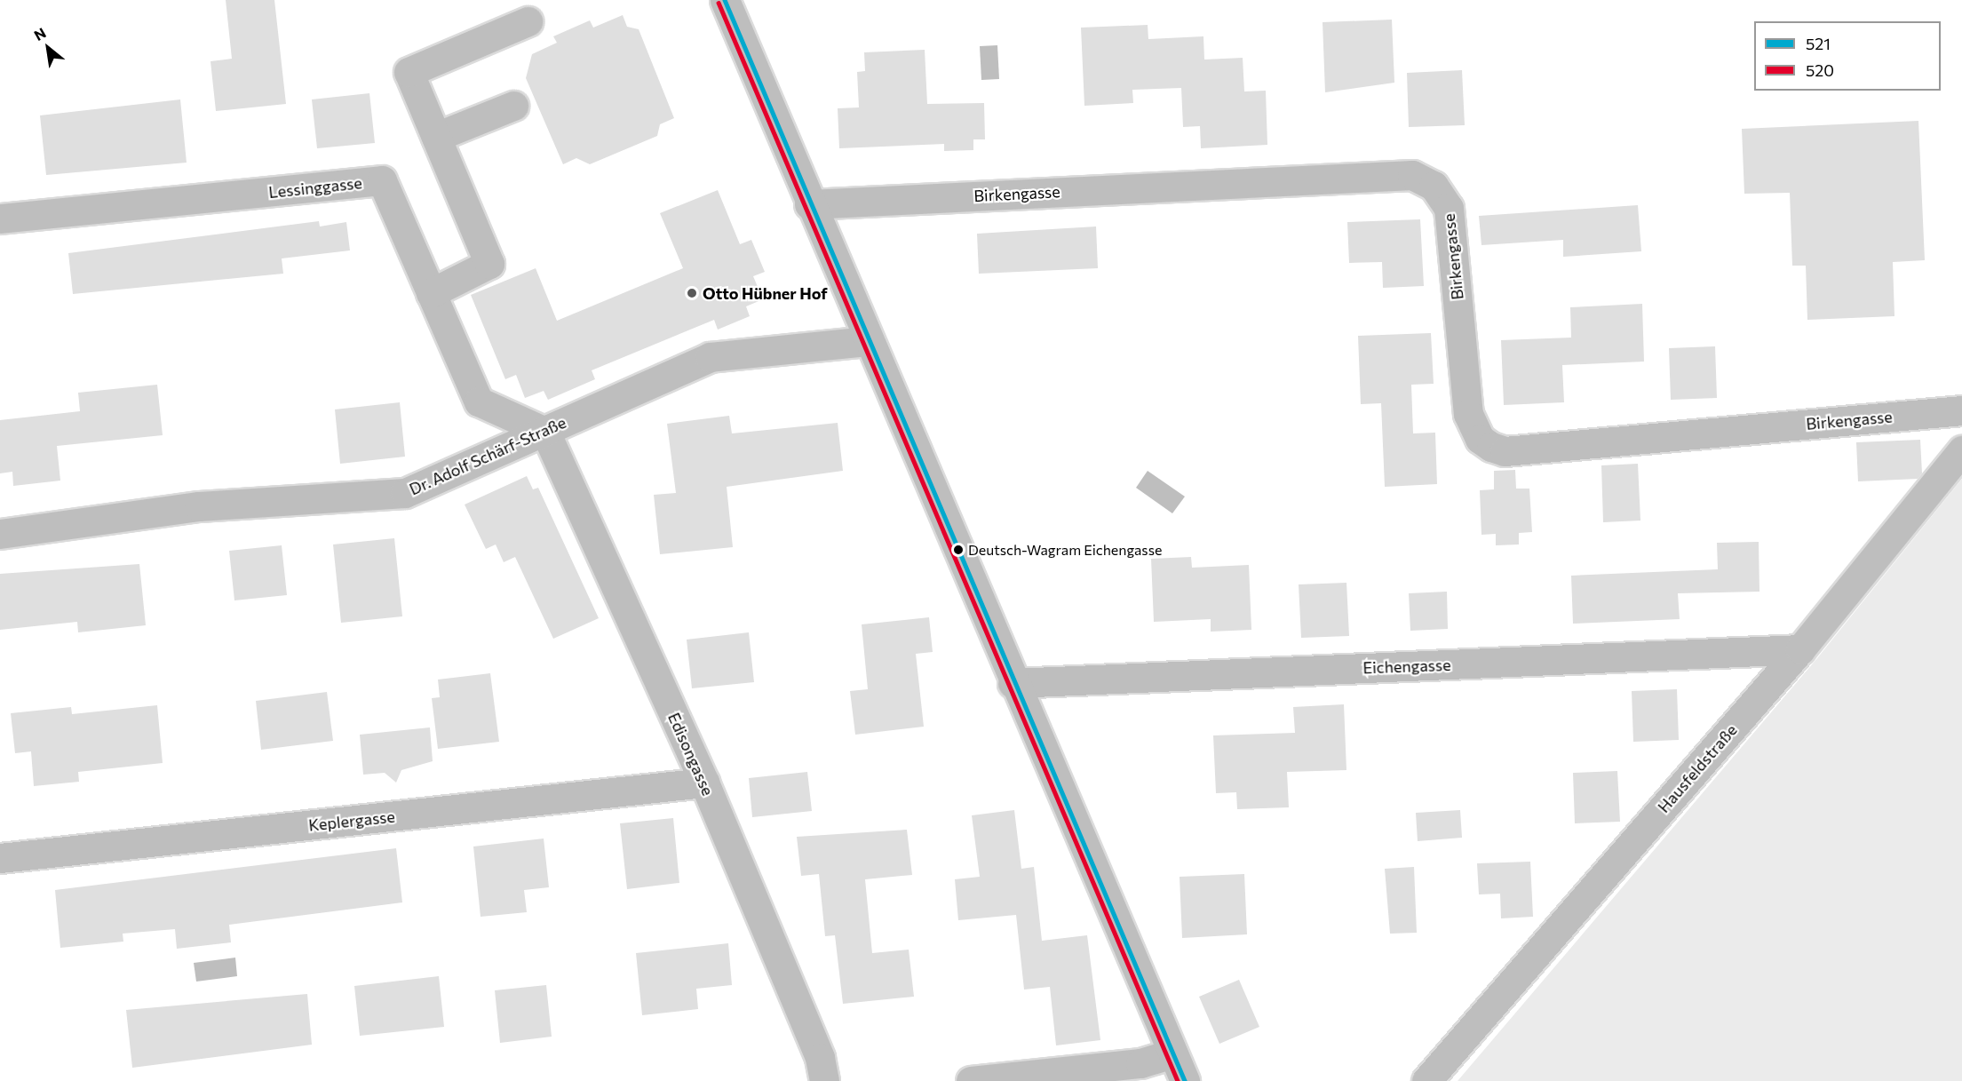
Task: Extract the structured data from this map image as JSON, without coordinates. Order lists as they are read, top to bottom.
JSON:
{
  "streets": {
    "street": [
      "Lessinggasse",
      "Birkengasse",
      "Dr. Adolf Schärf-Straße",
      "Eichengasse",
      "Edisongasse",
      "Hausfeldstraße",
      "Keplergasse"
    ]
  },
  "crossings": [
    ["Lessinggasse", "Dr. Adolf Schärf-Straße"],
    ["Lessinggasse", "Edisongasse"],
    ["Dr. Adolf Schärf-Straße", "Edisongasse"],
    ["Eichengasse", "Hausfeldstraße"],
    ["Edisongasse", "Keplergasse"]
  ],
  "places": ["Otto Hübner Hof", "Deutsch-Wagram Eichengasse"],
  "lines": ["transit line 521", "transit line 520"],
  "legend": ["521", "520"],
  "north": "top left"
}
